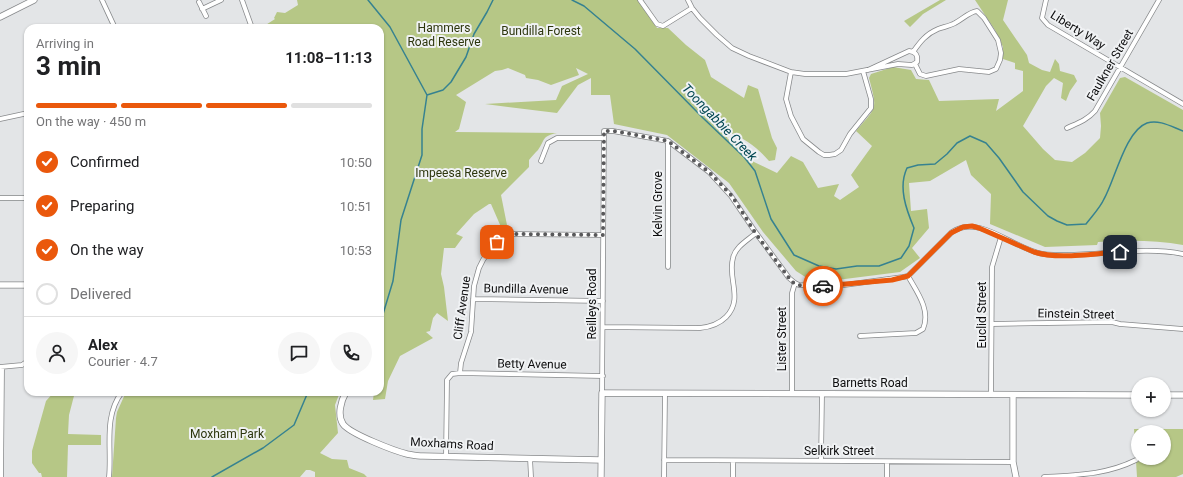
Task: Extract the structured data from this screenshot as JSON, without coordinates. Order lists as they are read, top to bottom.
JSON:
{
  "streets": {
    "street": [
      "Liberty Way",
      "Faulkner Street",
      "Kelvin Grove",
      "Bundilla Avenue",
      "Reilleys Road",
      "Cliff Avenue",
      "Einstein Street",
      "Euclid Street",
      "Lister Street",
      "Betty Avenue",
      "Barnetts Road",
      "Moxhams Road",
      "Selkirk Street"
    ]
  },
  "crossings": [
    ["Liberty Way", "Faulkner Street"],
    ["Kelvin Grove", "Reilleys Road"],
    ["Bundilla Avenue", "Reilleys Road"],
    ["Bundilla Avenue", "Cliff Avenue"],
    ["Reilleys Road", "Cliff Avenue"],
    ["Reilleys Road", "Betty Avenue"],
    ["Reilleys Road", "Barnetts Road"],
    ["Reilleys Road", "Moxhams Road"],
    ["Cliff Avenue", "Betty Avenue"],
    ["Einstein Street", "Euclid Street"],
    ["Euclid Street", "Barnetts Road"],
    ["Lister Street", "Barnetts Road"]
  ],
  "water": ["Toongabbie Creek"],
  "parks": [
    "Hammers Road Reserve",
    "Bundilla Forest",
    "Impeesa Reserve",
    "Moxham Park"
  ],
  "page": {
    "heading": ["3 min", "Arriving in", "11:08–11:13"],
    "panel": ["Alex", "Courier · 4.7"],
    "bar": "On the way · 450 m",
    "list": [
      ["Confirmed", "10:50"],
      ["Preparing", "10:51"],
      ["On the way", "10:53"],
      "Delivered"
    ],
    "map_buttons": ["+", "−"]
  }
}
